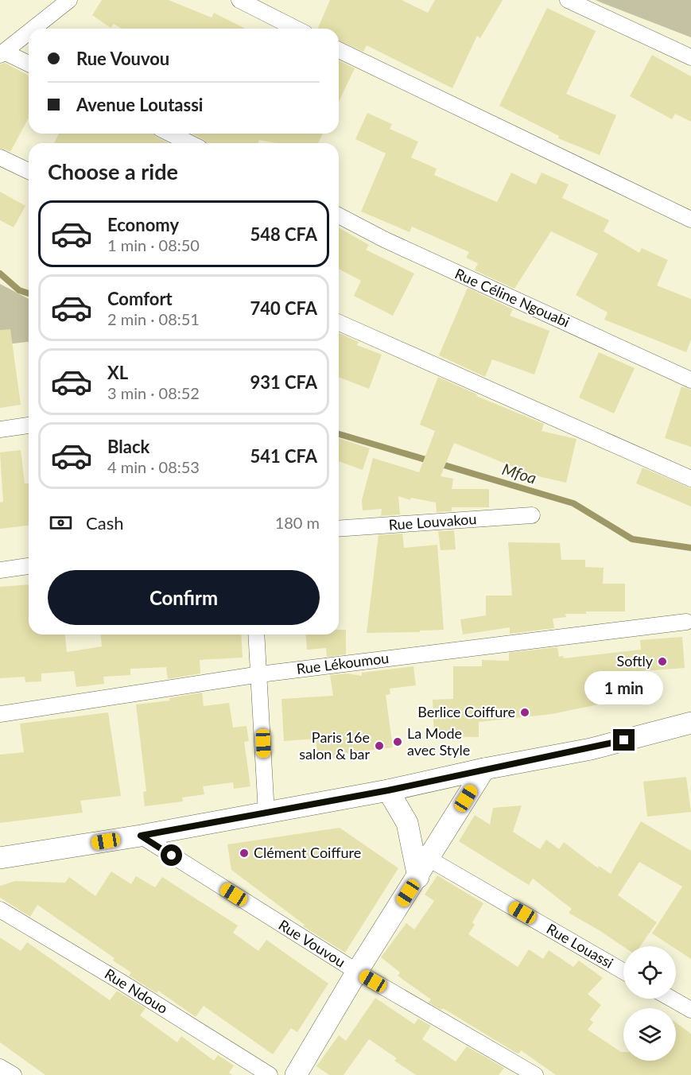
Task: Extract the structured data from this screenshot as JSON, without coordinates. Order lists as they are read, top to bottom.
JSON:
{
  "streets": {
    "street": [
      "Rue Céline Ngouabi",
      "Rue Louvakou",
      "Rue Lékoumou",
      "Rue Vouvou",
      "Rue Louassi",
      "Rue Ndouo"
    ]
  },
  "water": ["Mfoa"],
  "places": [
    "Softly",
    "Berlice Coiffure",
    "La Mode avec Style",
    "Paris 16e salon & bar",
    "Clément Coiffure"
  ],
  "page": {
    "banner": ["Rue Vouvou", "Avenue Loutassi"],
    "heading": "Choose a ride",
    "list": [
      {
        "name": "Economy",
        "note": "1 min · 08:50",
        "value": "548 CFA"
      },
      {
        "name": "Comfort",
        "note": "2 min · 08:51",
        "value": "740 CFA"
      },
      {
        "name": "XL",
        "note": "3 min · 08:52",
        "value": "931 CFA"
      },
      {
        "name": "Black",
        "note": "4 min · 08:53",
        "value": "541 CFA"
      }
    ],
    "pay": ["Cash", "180 m"],
    "buttons": "Confirm",
    "bubble": "1 min"
  }
}
